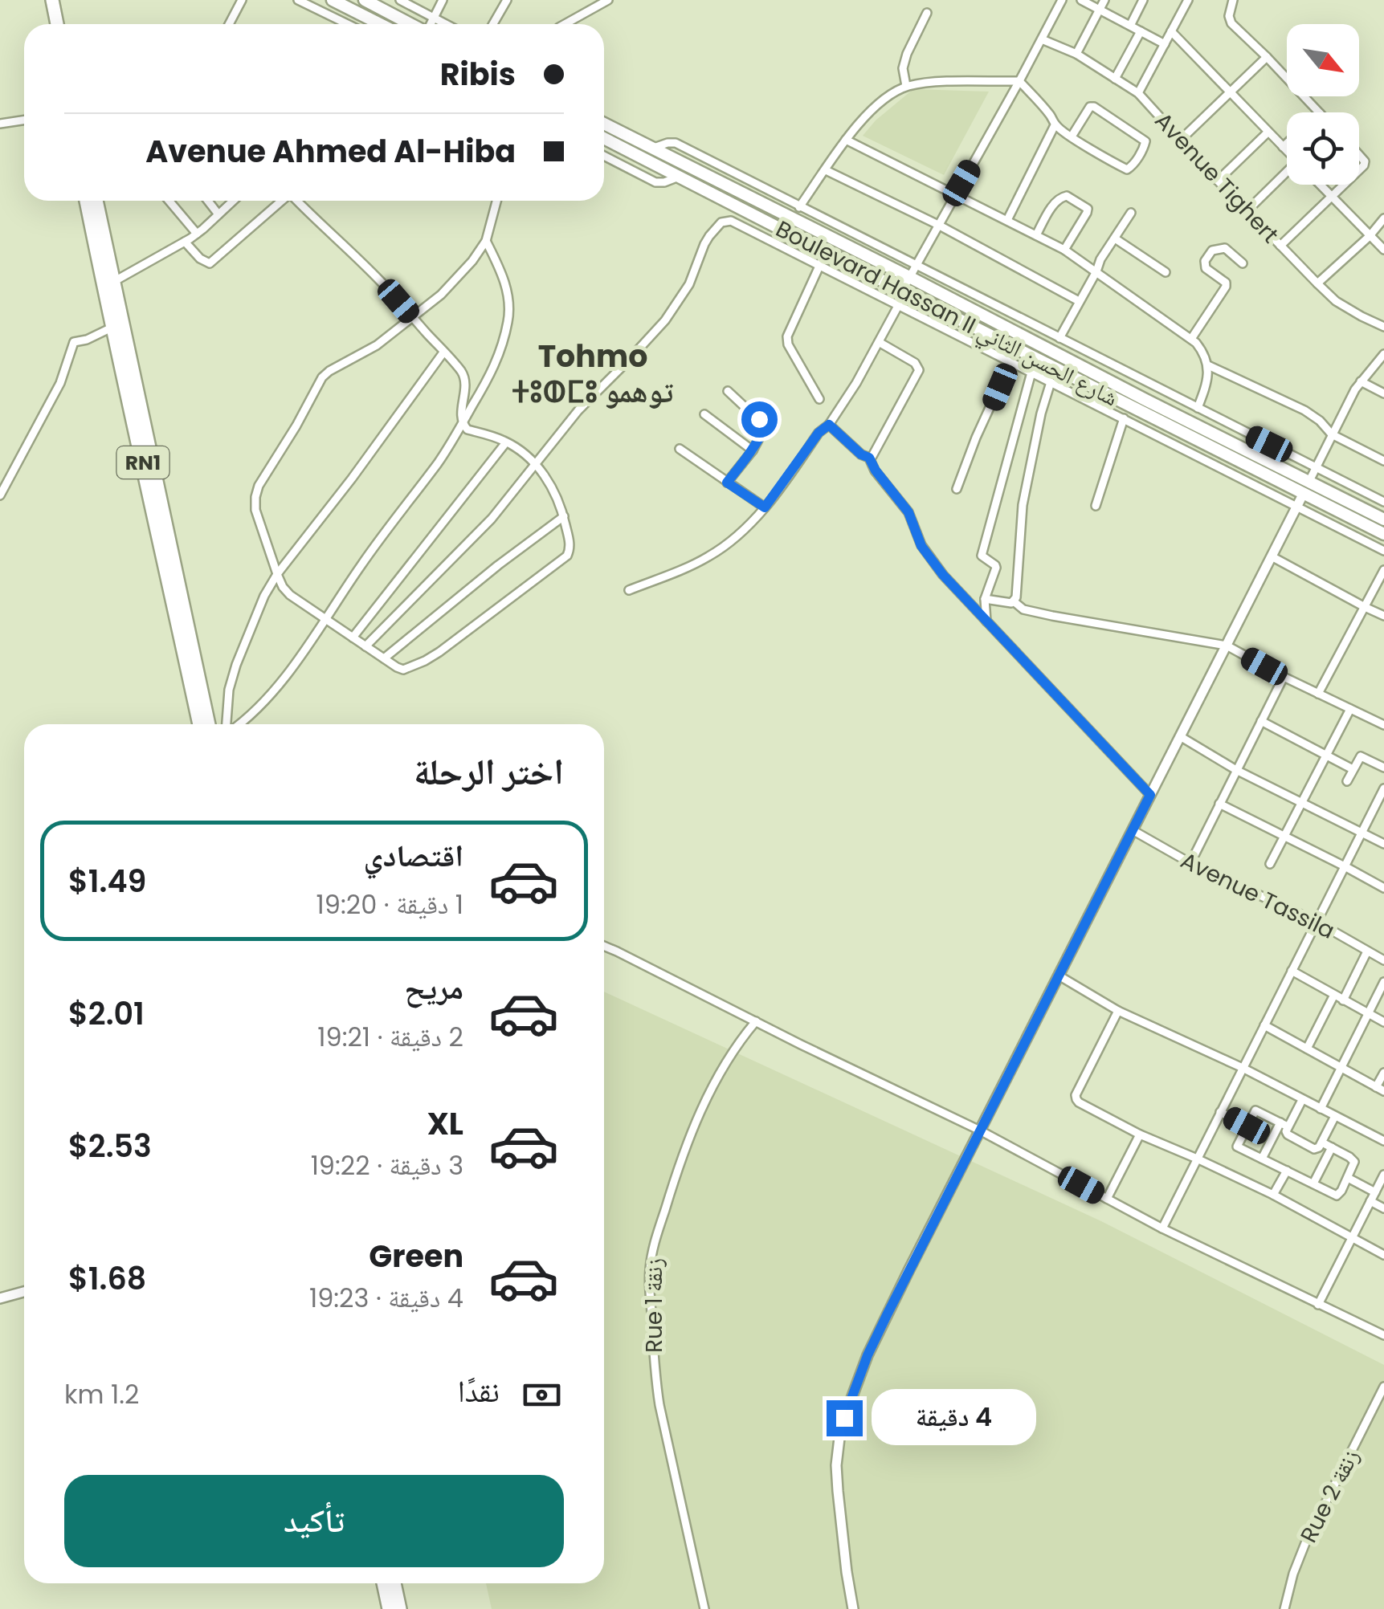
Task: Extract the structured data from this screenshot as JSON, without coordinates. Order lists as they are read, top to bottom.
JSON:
{
  "streets": {
    "highway": ["RN1"],
    "main road": ["Boulevard Hassan II شارع الحسن الثاني"],
    "street": [
      "Avenue Tighert",
      "Avenue Tassila",
      "Rue 1 زنقة",
      "Rue 2 زنقة"
    ]
  },
  "districts": ["Tohmo ⵜⵓⵀⵎⵓ توهمو"],
  "north": "bottom right",
  "page": {
    "banner": ["Ribis", "Avenue Ahmed Al-Hiba"],
    "heading": "اختر الرحلة",
    "list": [
      {
        "name": "اقتصادي",
        "note": "1 دقيقة · 19:20",
        "value": "$1.49"
      },
      {
        "name": "مريح",
        "note": "2 دقيقة · 19:21",
        "value": "$2.01"
      },
      {
        "name": "XL",
        "note": "3 دقيقة · 19:22",
        "value": "$2.53"
      },
      {
        "name": "Green",
        "note": "4 دقيقة · 19:23",
        "value": "$1.68"
      }
    ],
    "pay": ["نقدًا", "1.2 km"],
    "bubble": "4 دقيقة",
    "buttons": "تأكيد"
  }
}
